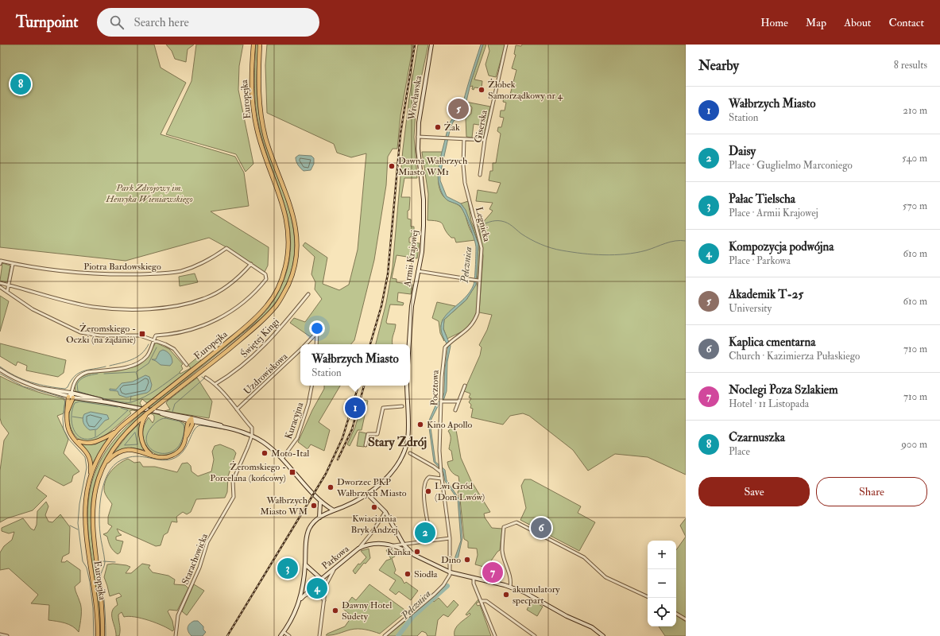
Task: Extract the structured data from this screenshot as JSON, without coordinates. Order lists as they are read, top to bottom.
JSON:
{
  "streets": {
    "main road": [
      "Wrocławska",
      "Europejka",
      "Armii Krajowej",
      "Parkowa"
    ],
    "street": [
      "Giserska",
      "Legnicka",
      "Piotra Bardowskiego",
      "Świętej Kingi",
      "Uzdrowiskowa",
      "Pocztowa",
      "Kuracyjna",
      "Starachowicka"
    ]
  },
  "crossings": [
    ["Wrocławska", "Armii Krajowej"],
    ["Legnicka", "Pocztowa"],
    ["Pocztowa", "Parkowa"]
  ],
  "districts": ["Stary Zdrój"],
  "water": ["Pełcznica"],
  "parks": ["Park Zdrojowy im. Henryka Wieniawskiego"],
  "places": {
    "other": [
      "Żłobek Samorządkowy nr 4",
      "Żak",
      "Dawna Wałbrzych Miasto WM1",
      "Kino Apollo",
      "Moto-Ital",
      "Dworzec PKP Wałbrzych Miasto",
      "Lwi Gród (Dom Lwów)",
      "Wałbrzych Miasto WM",
      "Kwiaciarnia Bryk Andzej",
      "Kanka",
      "Dino",
      "Siodła",
      "akumulatory specpart",
      "Dawny Hotel Sudety"
    ],
    "transit": ["Żeromskiego - Oczki (na żądanie)", "Żeromskiego - Porcelana (końcowy)"]
  },
  "page": {
    "header": "Turnpoint",
    "search": "Search here",
    "nav": [
      "Home",
      "Map",
      "About",
      "Contact"
    ],
    "heading": ["Nearby", "8 results"],
    "pins": [
      "8",
      "5",
      "1",
      "6",
      "2",
      "3",
      "7",
      "4"
    ],
    "list": [
      {
        "mark": "1",
        "name": "Wałbrzych Miasto",
        "note": "Station",
        "value": "210 m"
      },
      {
        "mark": "2",
        "name": "Daisy",
        "note": "Place · Guglielmo Marconiego",
        "value": "540 m"
      },
      {
        "mark": "3",
        "name": "Pałac Tielscha",
        "note": "Place · Armii Krajowej",
        "value": "570 m"
      },
      {
        "mark": "4",
        "name": "Kompozycja podwójna",
        "note": "Place · Parkowa",
        "value": "610 m"
      },
      {
        "mark": "5",
        "name": "Akademik T-25",
        "note": "University",
        "value": "610 m"
      },
      {
        "mark": "6",
        "name": "Kaplica cmentarna",
        "note": "Church · Kazimierza Pułaskiego",
        "value": "710 m"
      },
      {
        "mark": "7",
        "name": "Noclegi Poza Szlakiem",
        "note": "Hotel · 11 Listopada",
        "value": "710 m"
      },
      {
        "mark": "8",
        "name": "Czarnuszka",
        "note": "Place",
        "value": "900 m"
      }
    ],
    "popup": ["Wałbrzych Miasto", "Station"],
    "buttons": ["Save", "Share"],
    "map_buttons": ["+", "−"]
  }
}
